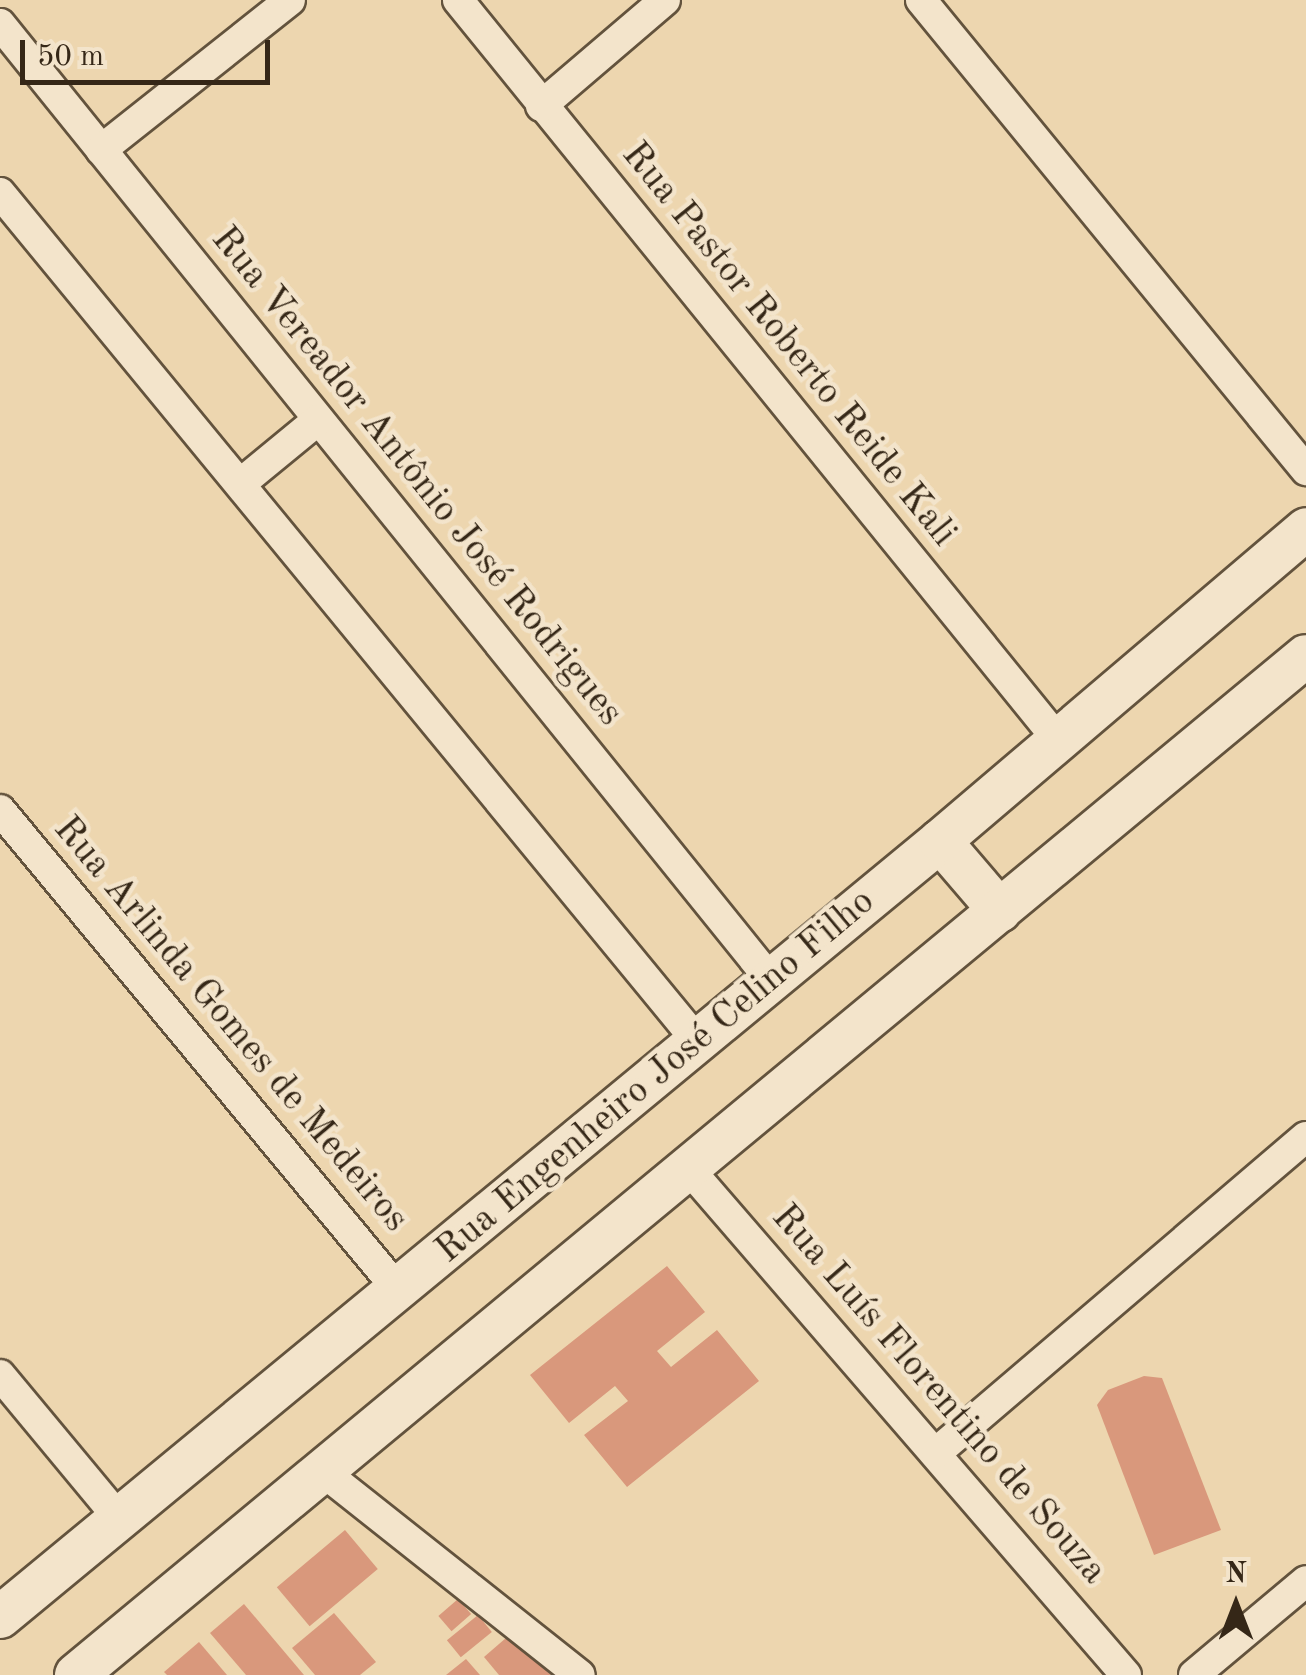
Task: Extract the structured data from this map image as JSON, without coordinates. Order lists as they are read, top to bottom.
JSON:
{
  "streets": {
    "street": [
      "Rua Pastor Roberto Reide Kali",
      "Rua Vereador Antônio José Rodrigues",
      "Rua Arlinda Gomes de Medeiros",
      "Rua Engenheiro José Celino Filho",
      "Rua Luís Florentino de Souza"
    ]
  },
  "crossings": [
    ["Rua Pastor Roberto Reide Kali", "Rua Engenheiro José Celino Filho"],
    ["Rua Vereador Antônio José Rodrigues", "Rua Engenheiro José Celino Filho"],
    ["Rua Arlinda Gomes de Medeiros", "Rua Engenheiro José Celino Filho"]
  ],
  "scale_bar": "50 m",
  "north": "top"
}
